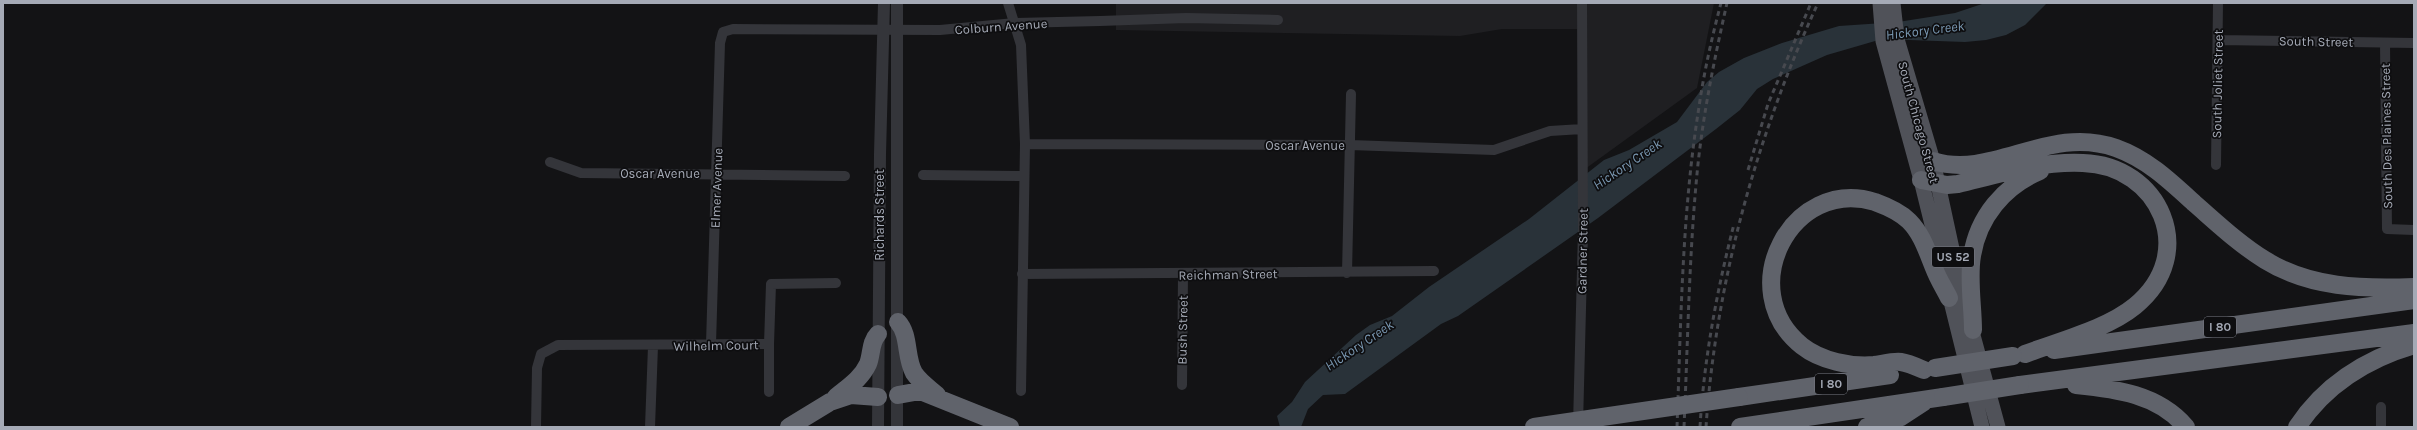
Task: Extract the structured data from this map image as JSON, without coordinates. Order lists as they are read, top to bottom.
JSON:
{
  "streets": {
    "highway": ["I 80"],
    "main road": ["South Chicago Street", "US 52"],
    "street": [
      "Colburn Avenue",
      "South Street",
      "South Joliet Street",
      "South Des Plaines Street",
      "Oscar Avenue",
      "Elmer Avenue",
      "Richards Street",
      "Gardner Street",
      "Reichman Street",
      "Bush Street",
      "Wilhelm Court"
    ]
  },
  "crossings": [
    ["Colburn Avenue", "Elmer Avenue"],
    ["Colburn Avenue", "Richards Street"],
    ["South Street", "South Joliet Street"],
    ["South Street", "South Des Plaines Street"],
    ["Oscar Avenue", "Elmer Avenue"],
    ["Oscar Avenue", "Gardner Street"],
    ["Elmer Avenue", "Wilhelm Court"],
    ["Reichman Street", "Bush Street"]
  ],
  "water": ["Hickory Creek"]
}
